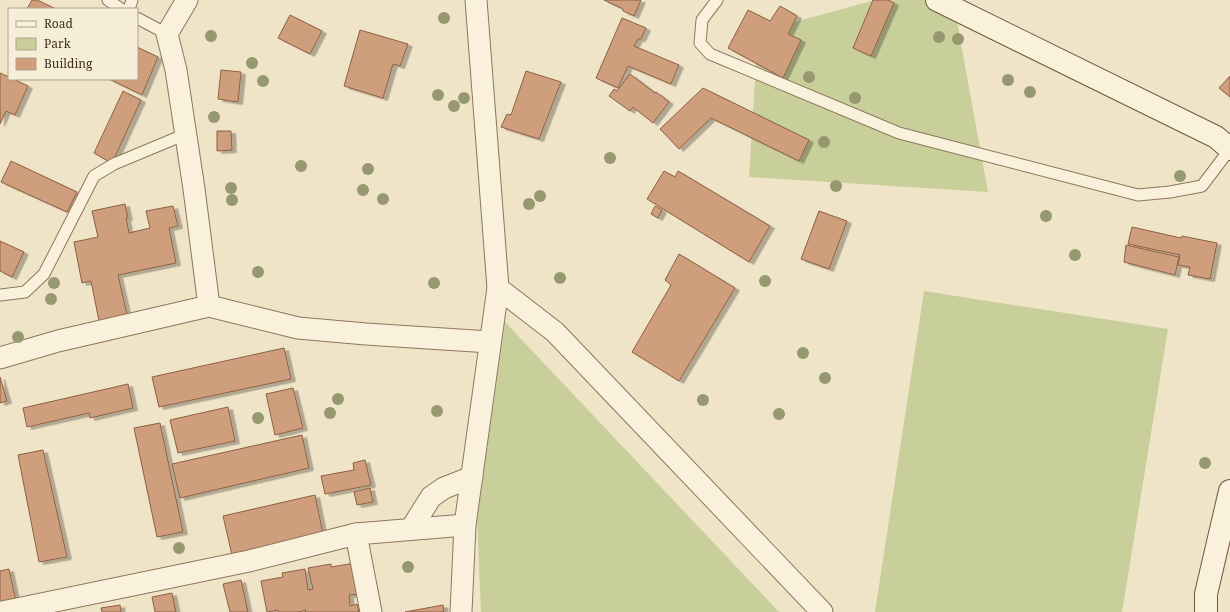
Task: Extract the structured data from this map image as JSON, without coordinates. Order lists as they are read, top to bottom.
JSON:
{
  "legend": ["Road", "Park", "Building"]
}
